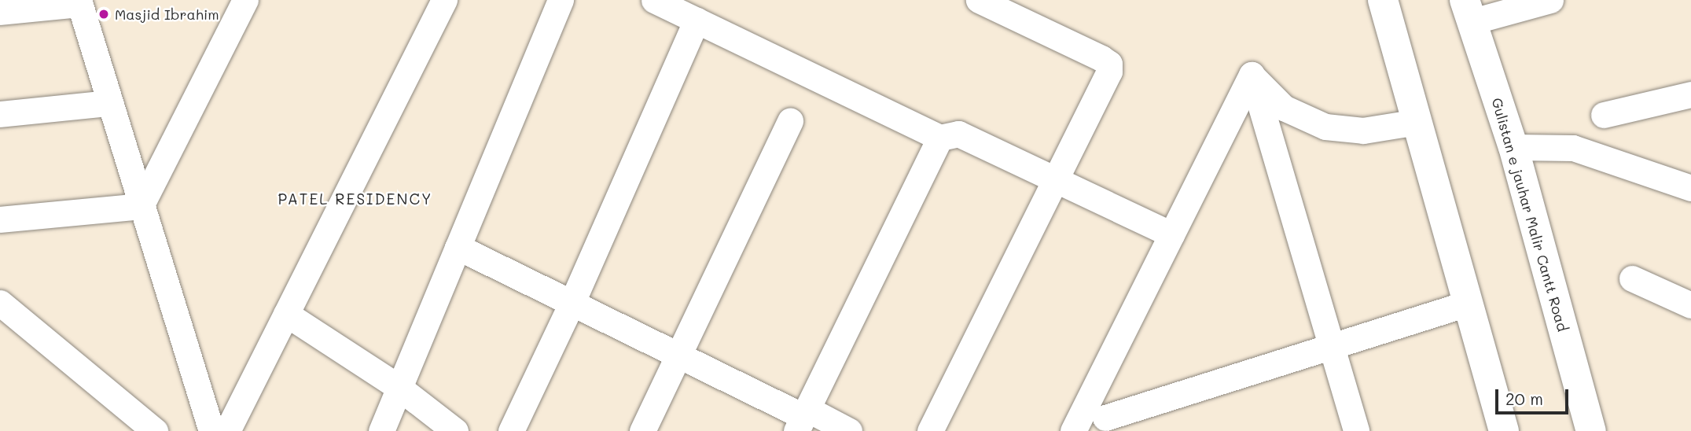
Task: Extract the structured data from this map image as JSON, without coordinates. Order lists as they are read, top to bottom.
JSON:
{
  "streets": {
    "main road": ["Gulistan e jauhar Malir Cantt Road"]
  },
  "districts": ["PATEL RESIDENCY"],
  "places": ["Masjid Ibrahim"],
  "scale_bar": "20 m"
}
